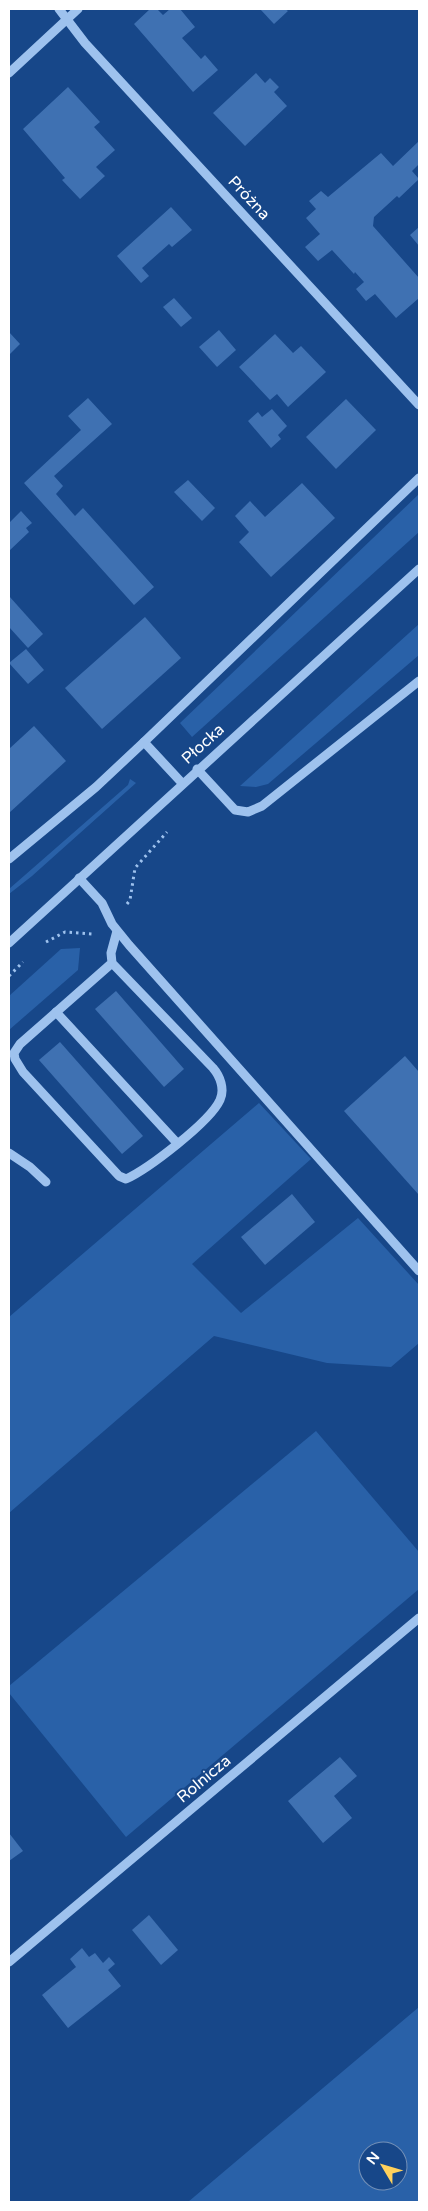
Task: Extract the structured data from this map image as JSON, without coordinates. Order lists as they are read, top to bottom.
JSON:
{
  "streets": {
    "street": ["Próżna", "Płocka", "Rolnicza"]
  },
  "north": "top left"
}
